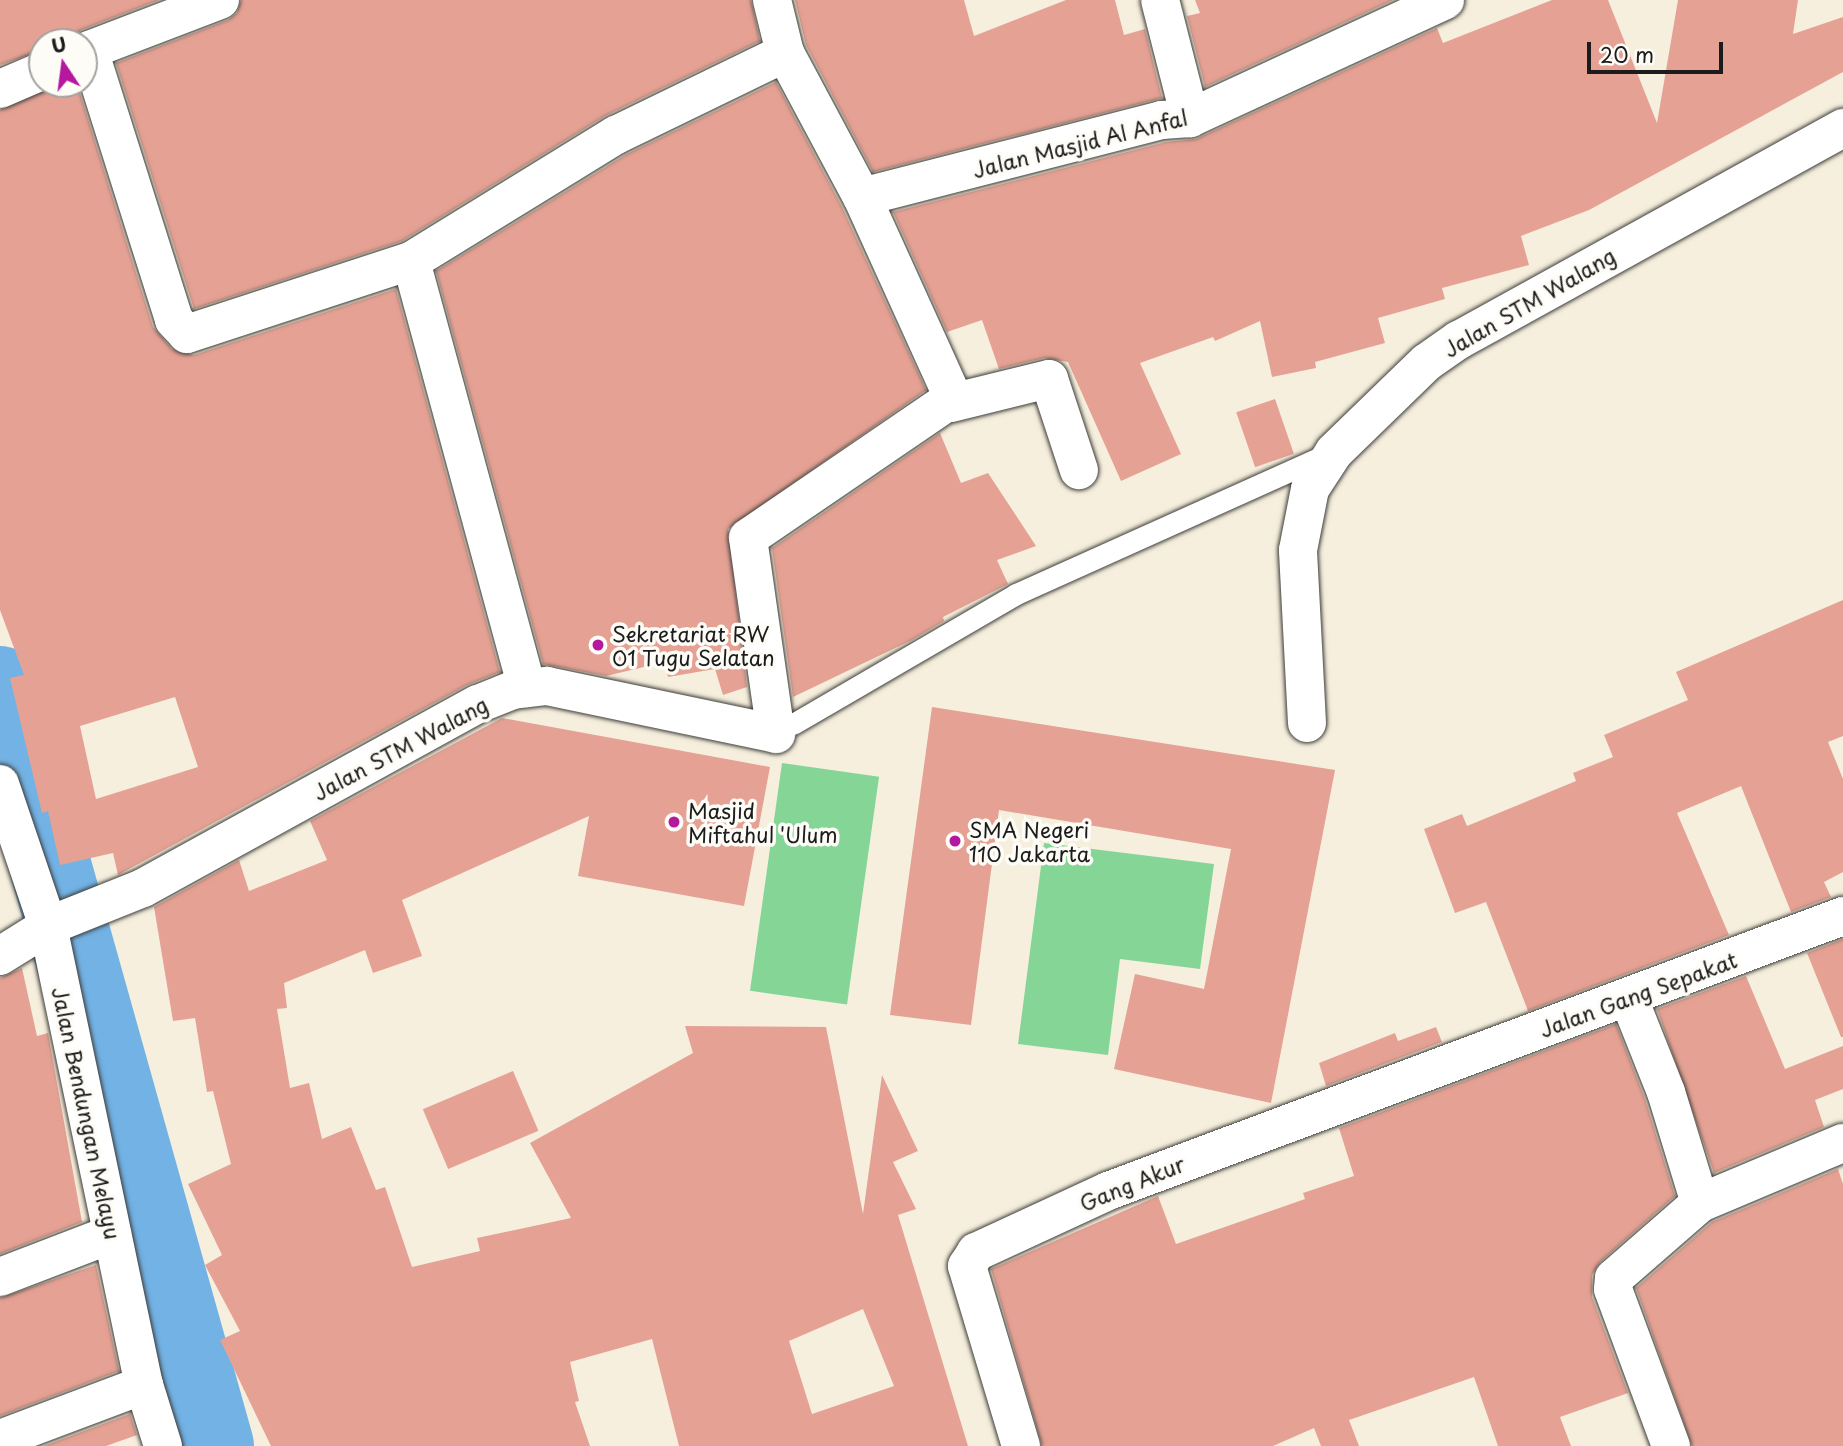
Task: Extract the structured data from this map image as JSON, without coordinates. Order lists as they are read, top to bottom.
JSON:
{
  "streets": {
    "street": [
      "Jalan Masjid Al Anfal",
      "Jalan STM Walang",
      "Jalan Gang Sepakat",
      "Jalan Bendungan Melayu",
      "Gang Akur"
    ]
  },
  "crossings": [
    ["Jalan STM Walang", "Jalan Bendungan Melayu"],
    ["Jalan Gang Sepakat", "Gang Akur"]
  ],
  "places": ["Sekretariat RW 01 Tugu Selatan", "Masjid Miftahul 'Ulum", "SMA Negeri 110 Jakarta"],
  "scale_bar": "20 m",
  "north": "top"
}
